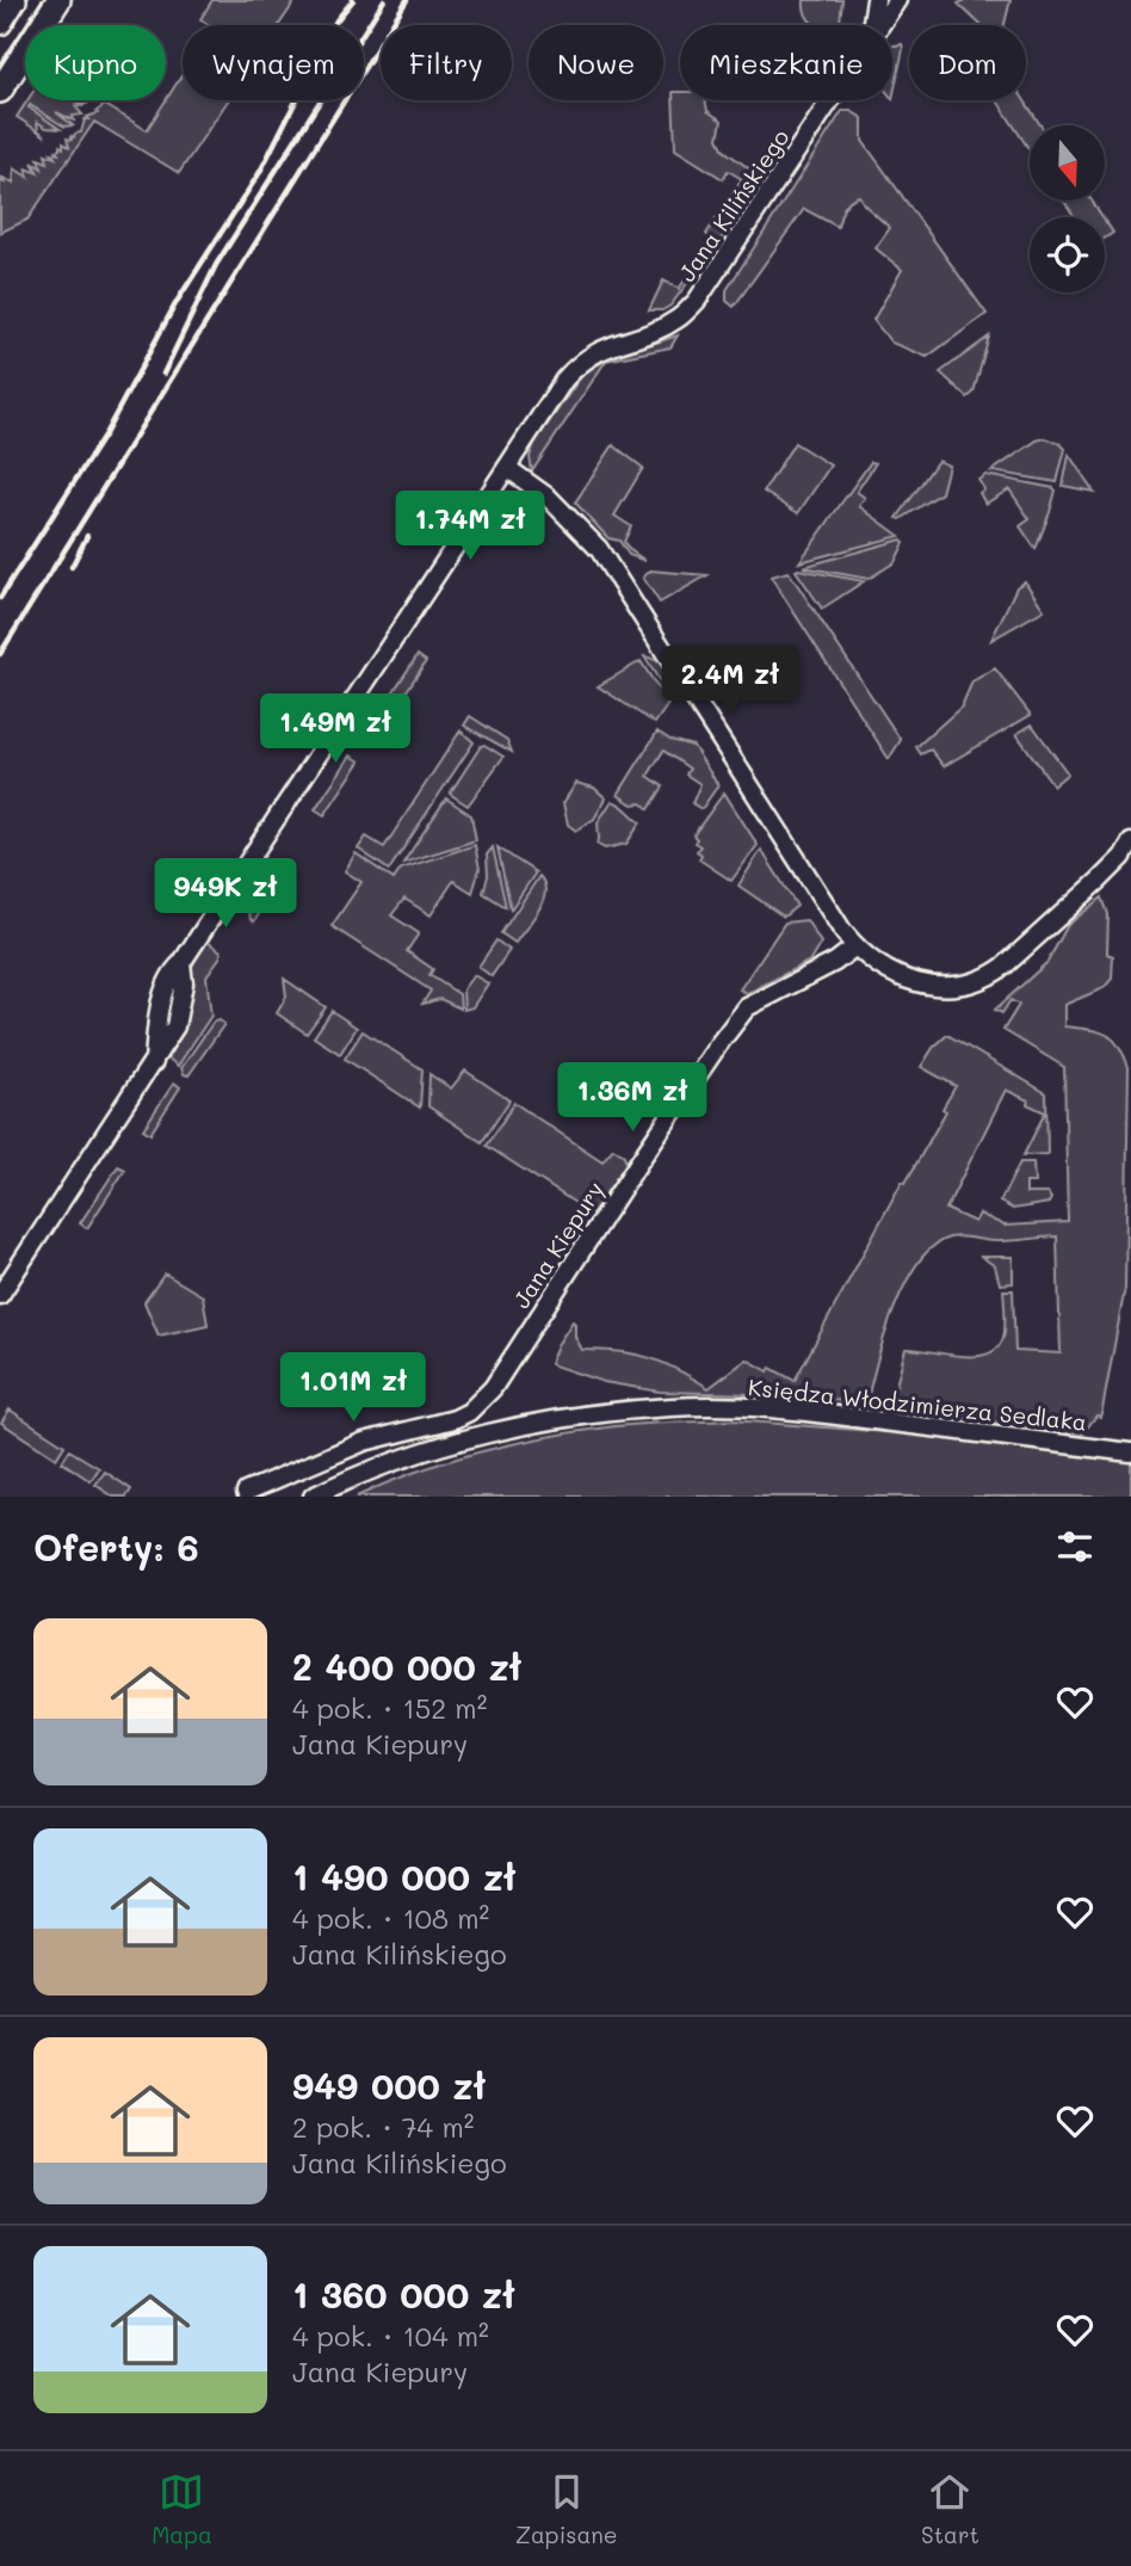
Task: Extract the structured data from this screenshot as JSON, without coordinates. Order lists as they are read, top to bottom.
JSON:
{
  "streets": {
    "street": ["Jana Kilińskiego", "Jana Kiepury", "Księdza Włodzimierza Sedlaka"]
  },
  "north": "bottom",
  "page": {
    "chip": [
      "Kupno",
      "Wynajem",
      "Filtry",
      "Nowe",
      "Mieszkanie",
      "Dom"
    ],
    "price": [
      "1.74M zł",
      "2.4M zł",
      "1.49M zł",
      "949K zł",
      "1.36M zł",
      "1.01M zł"
    ],
    "heading": "Oferty: 6",
    "list": [
      {
        "name": "2 400 000 zł",
        "note": "4 pok. · 152 m² · Jana Kiepury"
      },
      {
        "name": "1 490 000 zł",
        "note": "4 pok. · 108 m² · Jana Kilińskiego"
      },
      {
        "name": "949 000 zł",
        "note": "2 pok. · 74 m² · Jana Kilińskiego"
      },
      {
        "name": "1 360 000 zł",
        "note": "4 pok. · 104 m² · Jana Kiepury"
      }
    ],
    "tabs": ["Mapa", "Zapisane", "Start"]
  }
}
